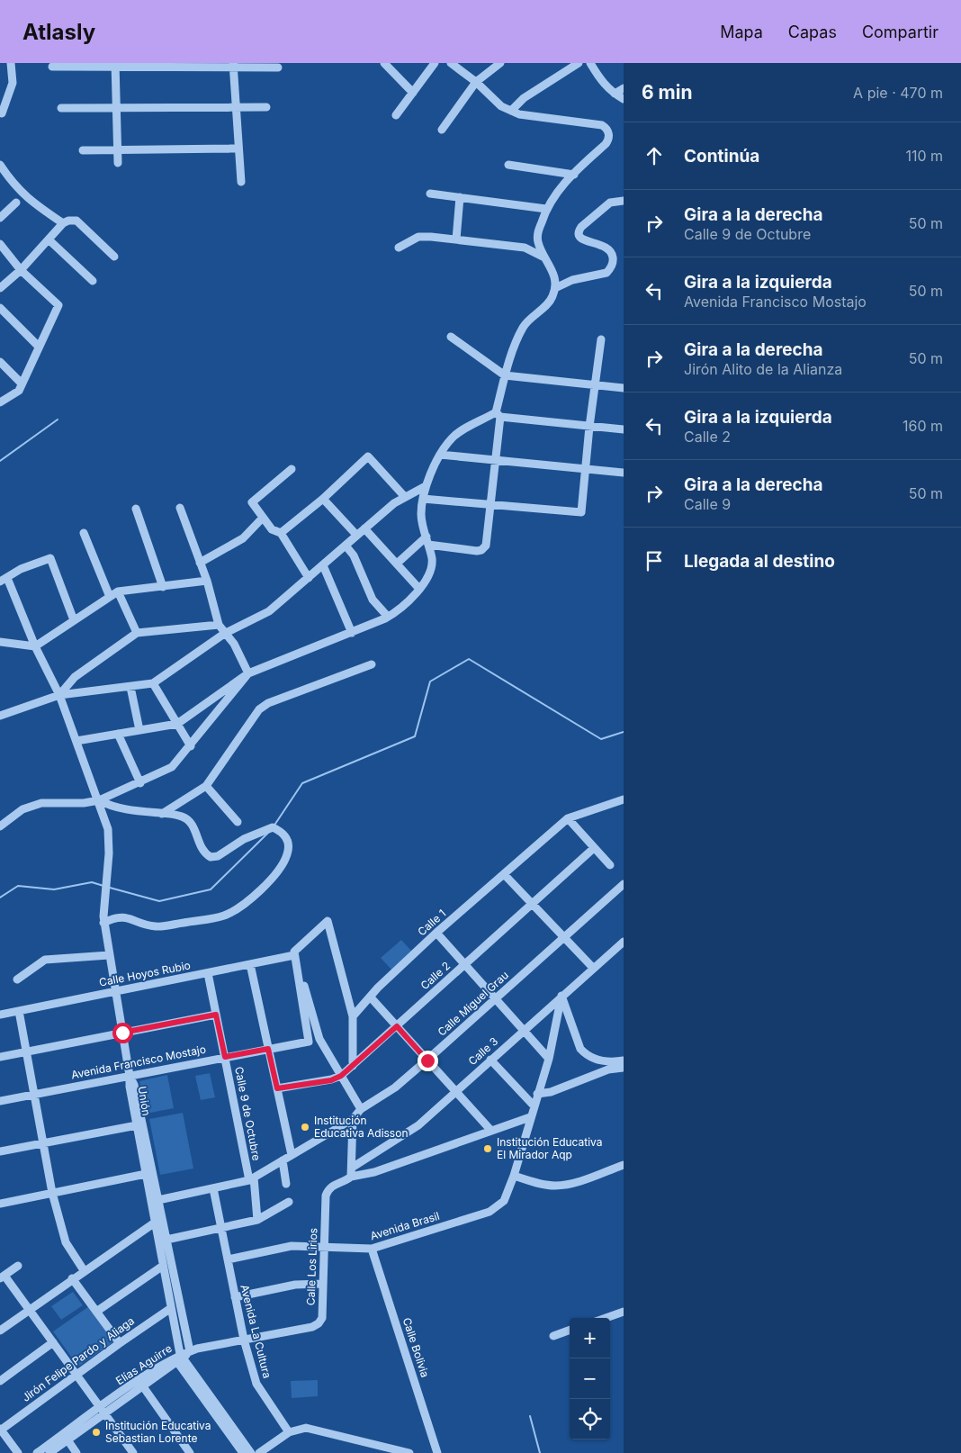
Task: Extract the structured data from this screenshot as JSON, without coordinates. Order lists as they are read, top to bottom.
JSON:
{
  "streets": {
    "street": [
      "Calle 1",
      "Calle Hoyos Rubio",
      "Calle 2",
      "Calle Miguel Grau",
      "Calle 3",
      "Avenida Francisco Mostajo",
      "Unión",
      "Calle 9 de Octubre",
      "Avenida Brasil",
      "Calle Los Lirios",
      "Avenida La Cultura",
      "Calle Bolivia",
      "Jirón Felipe Pardo y Aliaga",
      "Elías Aguirre"
    ]
  },
  "crossings": [
    ["Calle Hoyos Rubio", "Avenida Francisco Mostajo"],
    ["Calle Hoyos Rubio", "Calle 9 de Octubre"],
    ["Calle Miguel Grau", "Unión"],
    ["Calle Miguel Grau", "Calle 9 de Octubre"],
    ["Calle Miguel Grau", "Avenida La Cultura"],
    ["Calle 3", "Calle Los Lirios"],
    ["Avenida Francisco Mostajo", "Unión"],
    ["Avenida Francisco Mostajo", "Calle 9 de Octubre"],
    ["Unión", "Calle Los Lirios"],
    ["Unión", "Jirón Felipe Pardo y Aliaga"],
    ["Unión", "Elías Aguirre"],
    ["Avenida Brasil", "Calle Los Lirios"],
    ["Avenida Brasil", "Avenida La Cultura"],
    ["Avenida Brasil", "Calle Bolivia"],
    ["Calle Los Lirios", "Avenida La Cultura"],
    ["Calle Los Lirios", "Elías Aguirre"]
  ],
  "places": ["Institución Educativa Adisson", "Institución Educativa El Mirador Aqp", "Institución Educativa Sebastian Lorente"],
  "page": {
    "header": "Atlasly",
    "nav": ["Mapa", "Capas", "Compartir"],
    "heading": ["6 min", "A pie · 470 m"],
    "list": [
      ["Continúa", "110 m"],
      ["Gira a la derecha", "Calle 9 de Octubre", "50 m"],
      ["Gira a la izquierda", "Avenida Francisco Mostajo", "50 m"],
      ["Gira a la derecha", "Jirón Alito de la Alianza", "50 m"],
      ["Gira a la izquierda", "Calle 2", "160 m"],
      ["Gira a la derecha", "Calle 9", "50 m"],
      "Llegada al destino"
    ],
    "map_buttons": ["+", "−"]
  }
}
